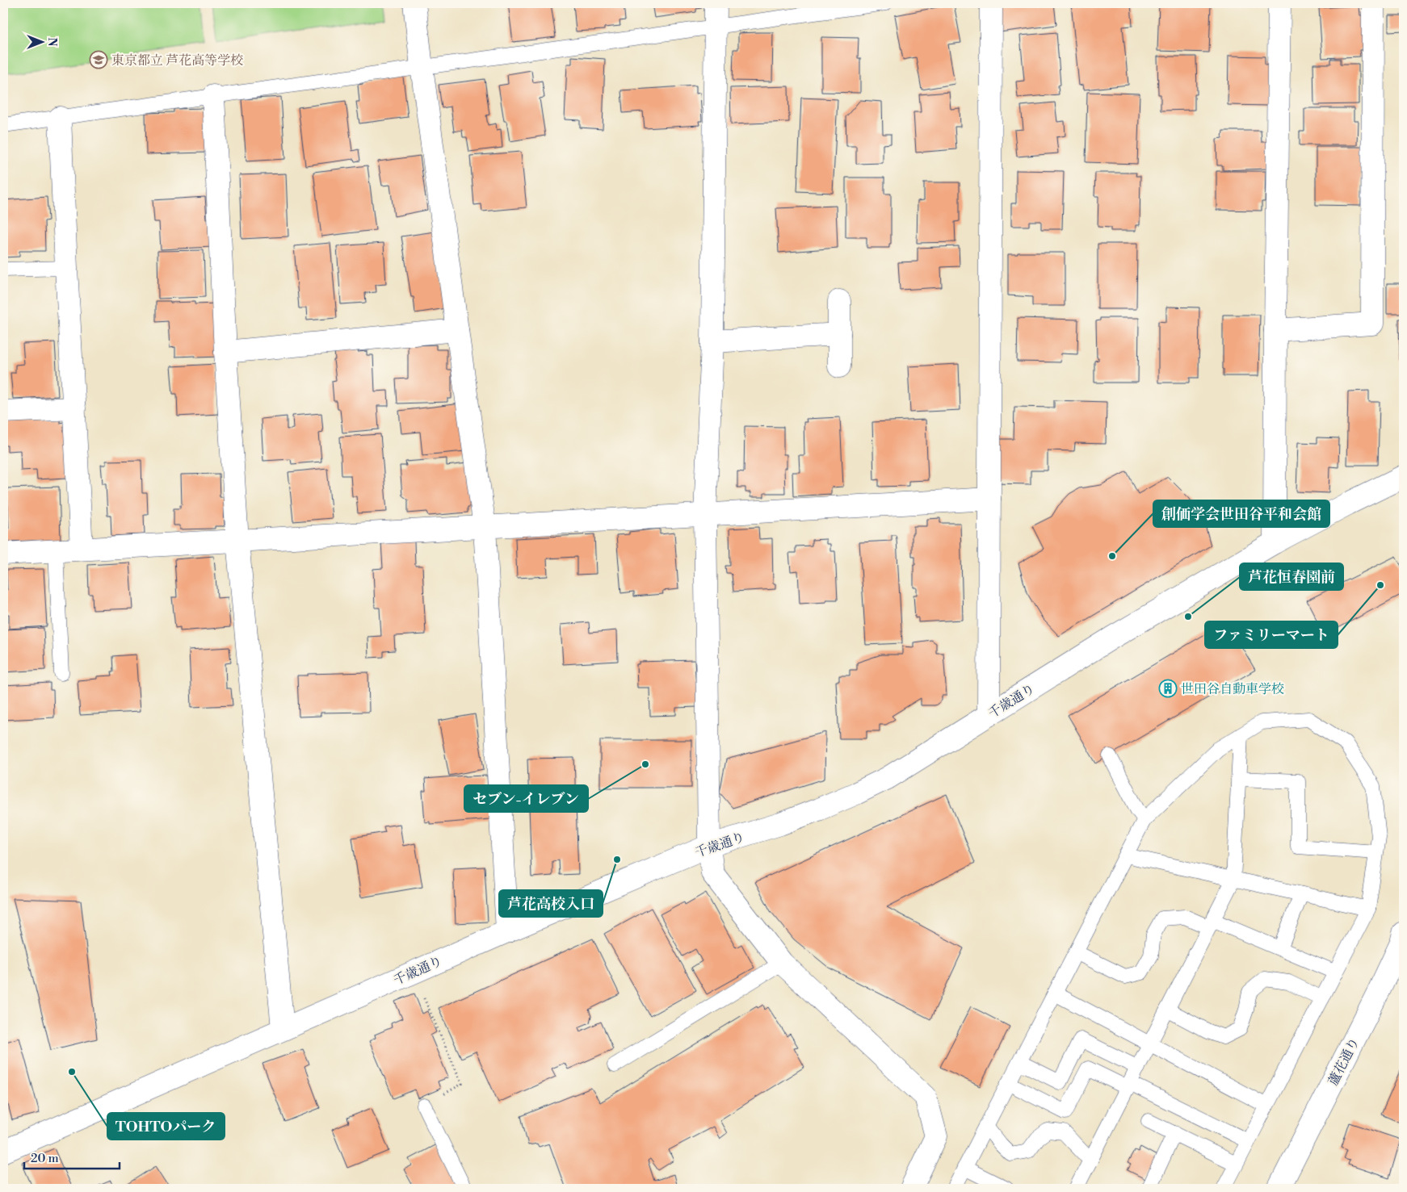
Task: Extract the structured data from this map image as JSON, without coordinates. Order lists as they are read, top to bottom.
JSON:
{
  "streets": {
    "street": ["千歳通り", "蘆花通り"]
  },
  "places": {
    "school or university": ["東京都立 芦花高等学校"],
    "other": [
      "創価学会世田谷平和会館",
      "ファミリーマート",
      "芦花恒春園前",
      "セブン-イレブン",
      "芦花高校入口",
      "TOHTOパーク"
    ],
    "building": ["世田谷自動車学校"]
  },
  "scale_bar": "20 m",
  "north": "right"
}
